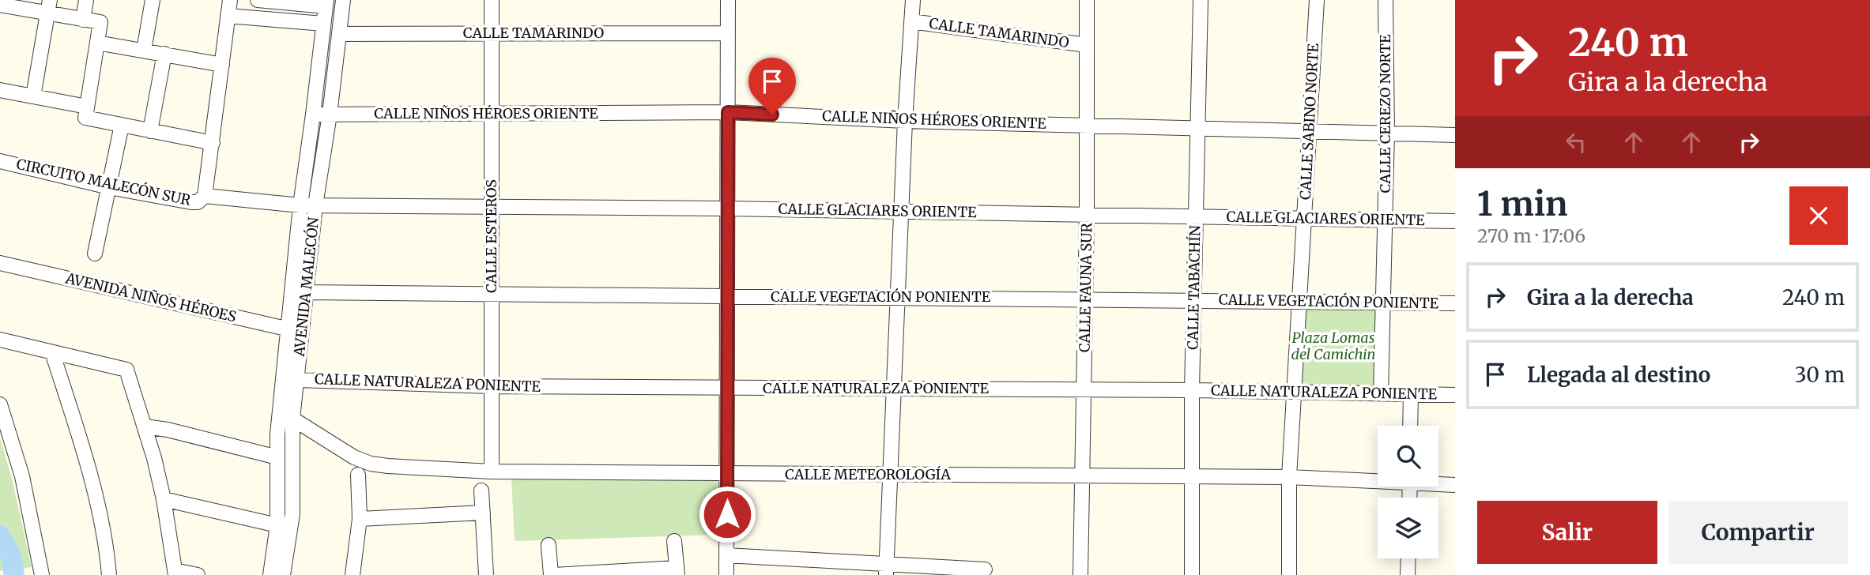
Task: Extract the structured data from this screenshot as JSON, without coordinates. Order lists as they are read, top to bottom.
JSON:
{
  "streets": {
    "street": [
      "CALLE TAMARINDO",
      "CALLE NIÑOS HÉROES ORIENTE",
      "CALLE CEREZO NORTE",
      "CALLE SABINO NORTE",
      "CIRCUITO MALECÓN SUR",
      "CALLE GLACIARES ORIENTE",
      "CALLE ESTEROS",
      "AVENIDA MALECÓN",
      "CALLE FAUNA SUR",
      "CALLE TABACHÍN",
      "CALLE VEGETACIÓN PONIENTE",
      "AVENIDA NIÑOS HÉROES",
      "CALLE NATURALEZA PONIENTE",
      "CALLE METEOROLOGÍA"
    ]
  },
  "crossings": [
    ["CALLE TAMARINDO", "CALLE ESTEROS"],
    ["CALLE TAMARINDO", "AVENIDA MALECÓN"],
    ["CALLE TAMARINDO", "CALLE FAUNA SUR"],
    ["CALLE NIÑOS HÉROES ORIENTE", "CALLE CEREZO NORTE"],
    ["CALLE NIÑOS HÉROES ORIENTE", "CALLE SABINO NORTE"],
    ["CALLE NIÑOS HÉROES ORIENTE", "CALLE ESTEROS"],
    ["CALLE NIÑOS HÉROES ORIENTE", "AVENIDA MALECÓN"],
    ["CALLE NIÑOS HÉROES ORIENTE", "CALLE FAUNA SUR"],
    ["CALLE NIÑOS HÉROES ORIENTE", "CALLE TABACHÍN"],
    ["CALLE CEREZO NORTE", "CALLE GLACIARES ORIENTE"],
    ["CALLE CEREZO NORTE", "CALLE VEGETACIÓN PONIENTE"],
    ["CALLE CEREZO NORTE", "CALLE NATURALEZA PONIENTE"],
    ["CALLE SABINO NORTE", "CALLE GLACIARES ORIENTE"],
    ["CALLE SABINO NORTE", "CALLE VEGETACIÓN PONIENTE"],
    ["CALLE SABINO NORTE", "CALLE NATURALEZA PONIENTE"],
    ["CALLE SABINO NORTE", "CALLE METEOROLOGÍA"],
    ["CIRCUITO MALECÓN SUR", "CALLE GLACIARES ORIENTE"],
    ["CIRCUITO MALECÓN SUR", "AVENIDA MALECÓN"],
    ["CALLE GLACIARES ORIENTE", "CALLE ESTEROS"],
    ["CALLE GLACIARES ORIENTE", "AVENIDA MALECÓN"],
    ["CALLE GLACIARES ORIENTE", "CALLE FAUNA SUR"],
    ["CALLE GLACIARES ORIENTE", "CALLE TABACHÍN"],
    ["CALLE ESTEROS", "CALLE VEGETACIÓN PONIENTE"],
    ["CALLE ESTEROS", "CALLE NATURALEZA PONIENTE"],
    ["CALLE ESTEROS", "CALLE METEOROLOGÍA"],
    ["AVENIDA MALECÓN", "CALLE VEGETACIÓN PONIENTE"],
    ["AVENIDA MALECÓN", "AVENIDA NIÑOS HÉROES"],
    ["AVENIDA MALECÓN", "CALLE NATURALEZA PONIENTE"],
    ["AVENIDA MALECÓN", "CALLE METEOROLOGÍA"],
    ["CALLE FAUNA SUR", "CALLE VEGETACIÓN PONIENTE"],
    ["CALLE FAUNA SUR", "CALLE NATURALEZA PONIENTE"],
    ["CALLE FAUNA SUR", "CALLE METEOROLOGÍA"],
    ["CALLE TABACHÍN", "CALLE VEGETACIÓN PONIENTE"],
    ["CALLE TABACHÍN", "CALLE NATURALEZA PONIENTE"],
    ["CALLE TABACHÍN", "CALLE METEOROLOGÍA"]
  ],
  "parks": ["Plaza Lomas del Camichin"],
  "page": {
    "turn": ["240 m", "Gira a la derecha"],
    "heading": ["1 min", "270 m · 17:06"],
    "list": [
      {
        "name": "Gira a la derecha",
        "value": "240 m"
      },
      {
        "name": "Llegada al destino",
        "value": "30 m"
      }
    ],
    "buttons": ["Salir", "Compartir"]
  }
}
